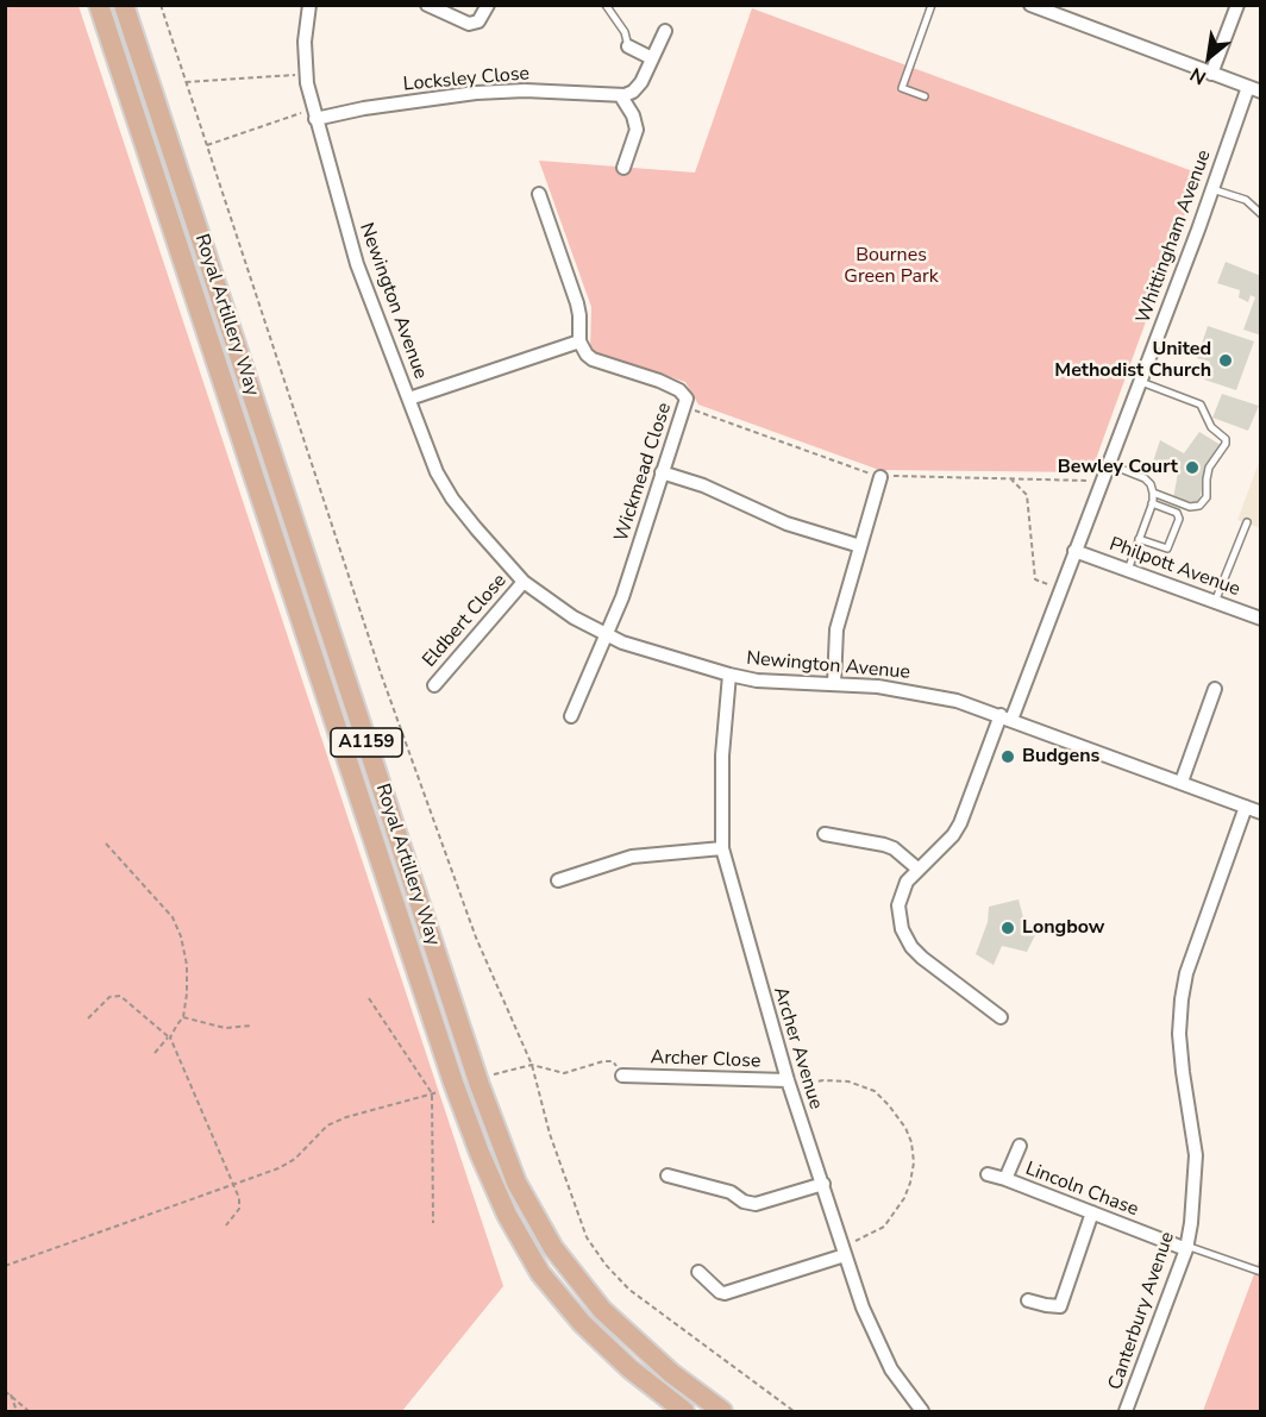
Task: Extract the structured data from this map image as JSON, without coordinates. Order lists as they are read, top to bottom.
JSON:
{
  "streets": {
    "main road": ["Royal Artillery Way", "A1159"],
    "street": [
      "Locksley Close",
      "Whittingham Avenue",
      "Newington Avenue",
      "Wickmead Close",
      "Philpott Avenue",
      "Eldbert Close",
      "Archer Avenue",
      "Archer Close",
      "Lincoln Chase",
      "Canterbury Avenue"
    ]
  },
  "crossings": [
    ["Locksley Close", "Newington Avenue"],
    ["Whittingham Avenue", "Newington Avenue"],
    ["Whittingham Avenue", "Philpott Avenue"],
    ["Newington Avenue", "Wickmead Close"],
    ["Newington Avenue", "Eldbert Close"],
    ["Newington Avenue", "Archer Avenue"],
    ["Newington Avenue", "Canterbury Avenue"],
    ["Archer Avenue", "Archer Close"],
    ["Lincoln Chase", "Canterbury Avenue"]
  ],
  "parks": ["Bournes Green Park"],
  "places": [
    "United Methodist Church",
    "Bewley Court",
    "Budgens",
    "Longbow"
  ],
  "north": "bottom left"
}
